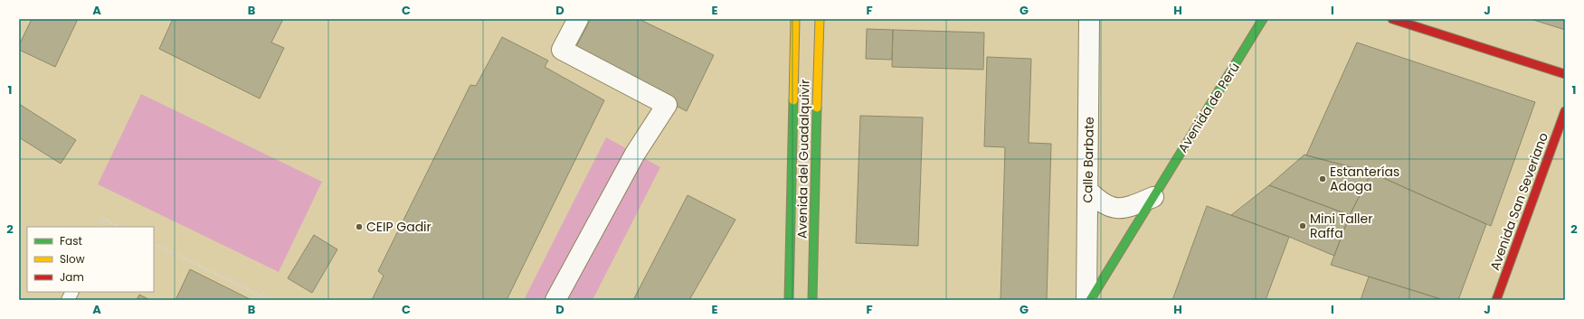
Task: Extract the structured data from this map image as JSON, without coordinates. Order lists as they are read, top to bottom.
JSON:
{
  "streets": {
    "street": [
      "Avenida de Perú",
      "Avenida del Guadalquivir",
      "Calle Barbate",
      "Avenida San Severiano"
    ]
  },
  "places": ["Estanterías Adoga", "Mini Taller Raffa", "CEIP Gadir"],
  "legend": ["Fast", "Slow", "Jam"],
  "grid": {
    "columns": [
      "A",
      "B",
      "C",
      "D",
      "E",
      "F",
      "G",
      "H",
      "I",
      "J"
    ],
    "rows": ["1", "2"]
  }
}
